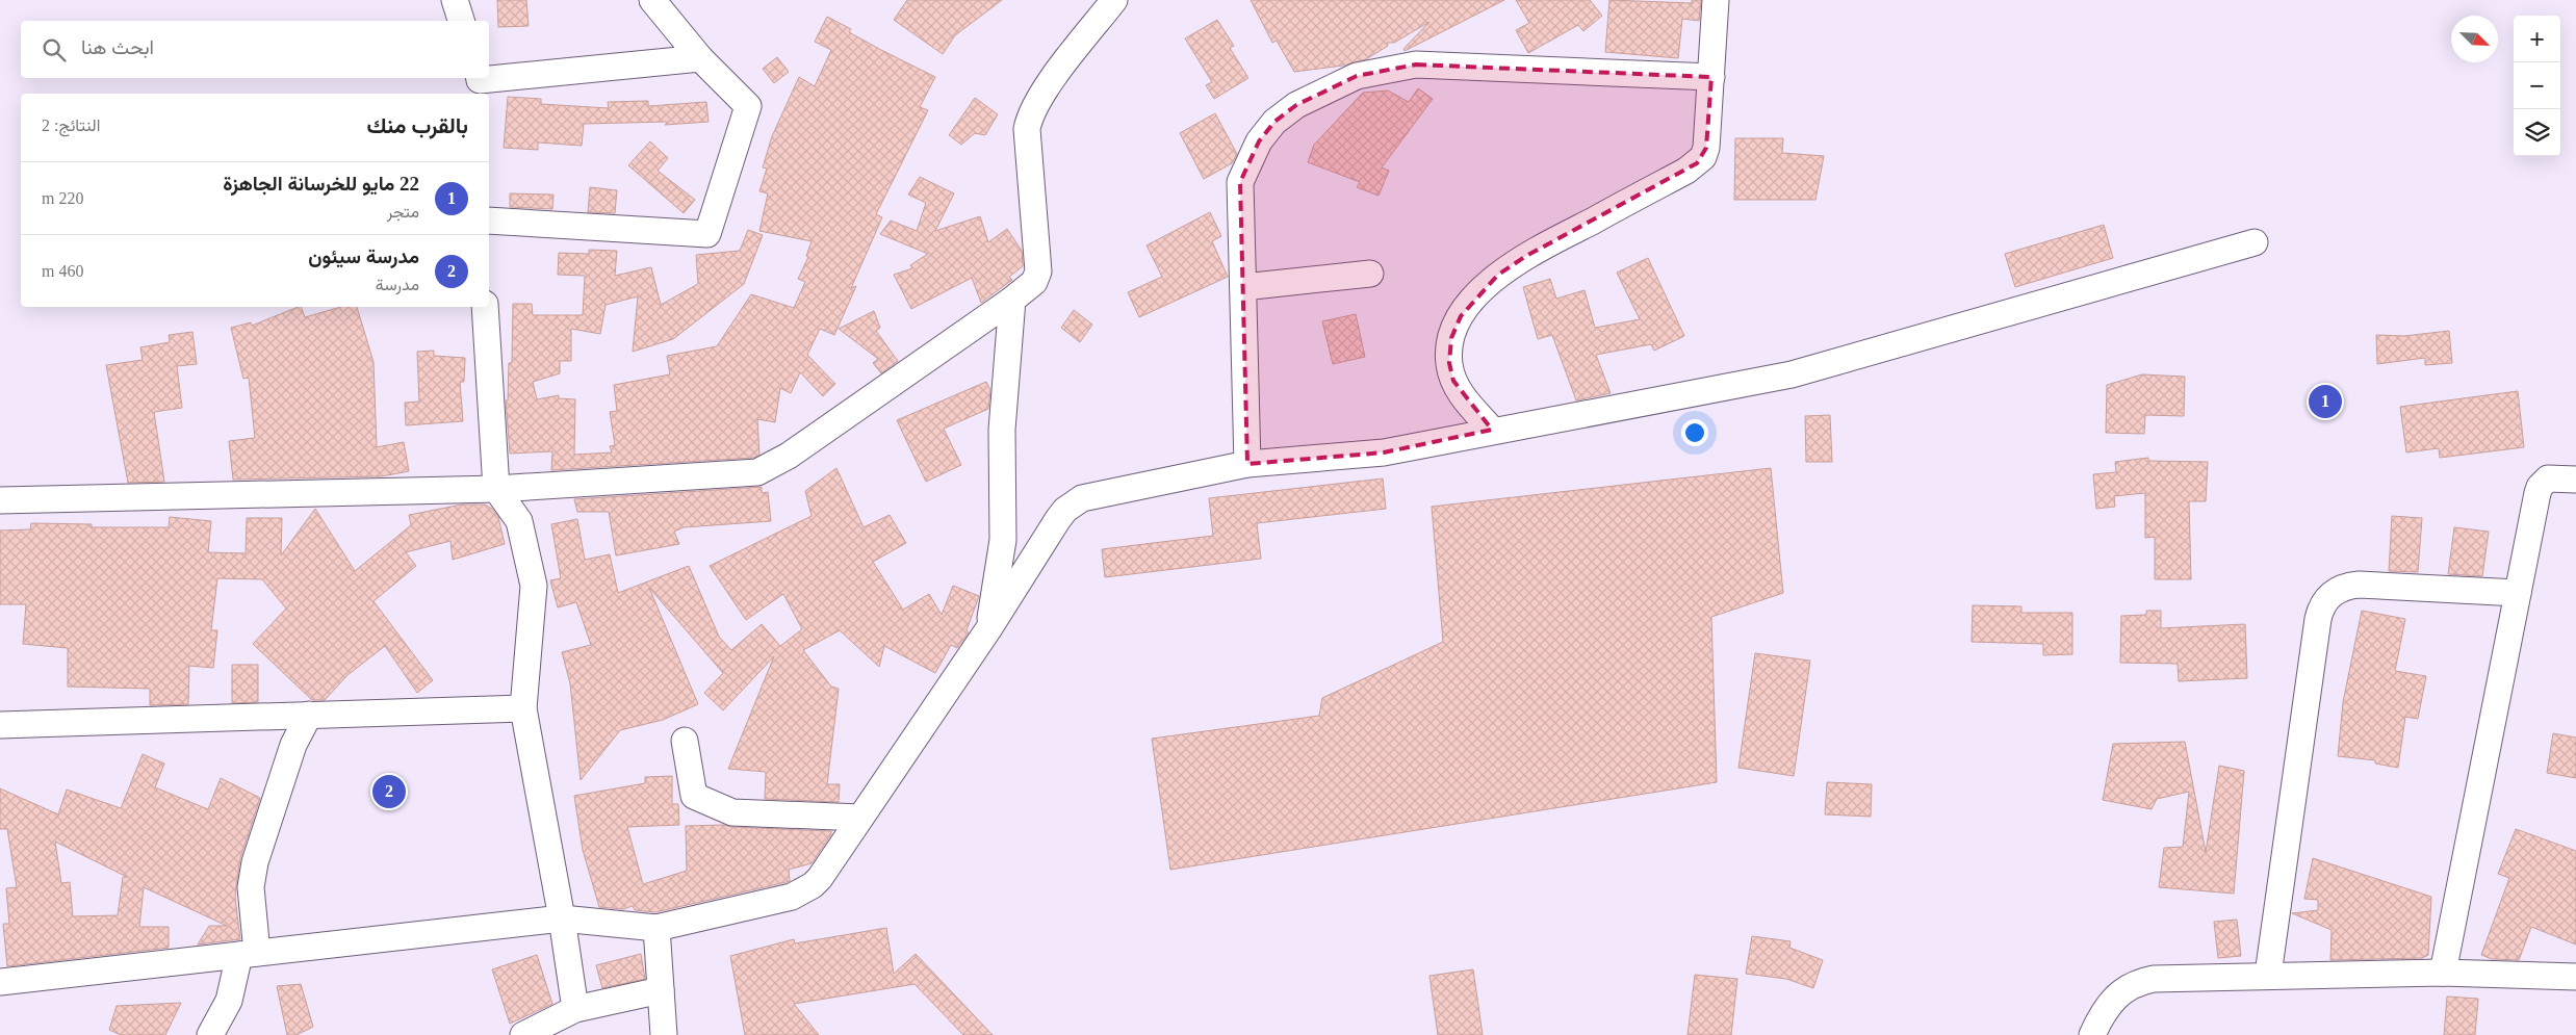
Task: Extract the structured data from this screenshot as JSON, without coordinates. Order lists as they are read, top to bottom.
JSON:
{
  "north": "bottom right",
  "page": {
    "map_buttons": ["+", "−"],
    "search": "ابحث هنا",
    "heading": ["بالقرب منك", "النتائج: 2"],
    "list": [
      {
        "mark": "1",
        "name": "22 مايو للخرسانة الجاهزة",
        "note": "متجر",
        "value": "220 m"
      },
      {
        "mark": "2",
        "name": "مدرسة سيئون",
        "note": "مدرسة",
        "value": "460 m"
      }
    ],
    "pins": ["1", "2"]
  }
}
